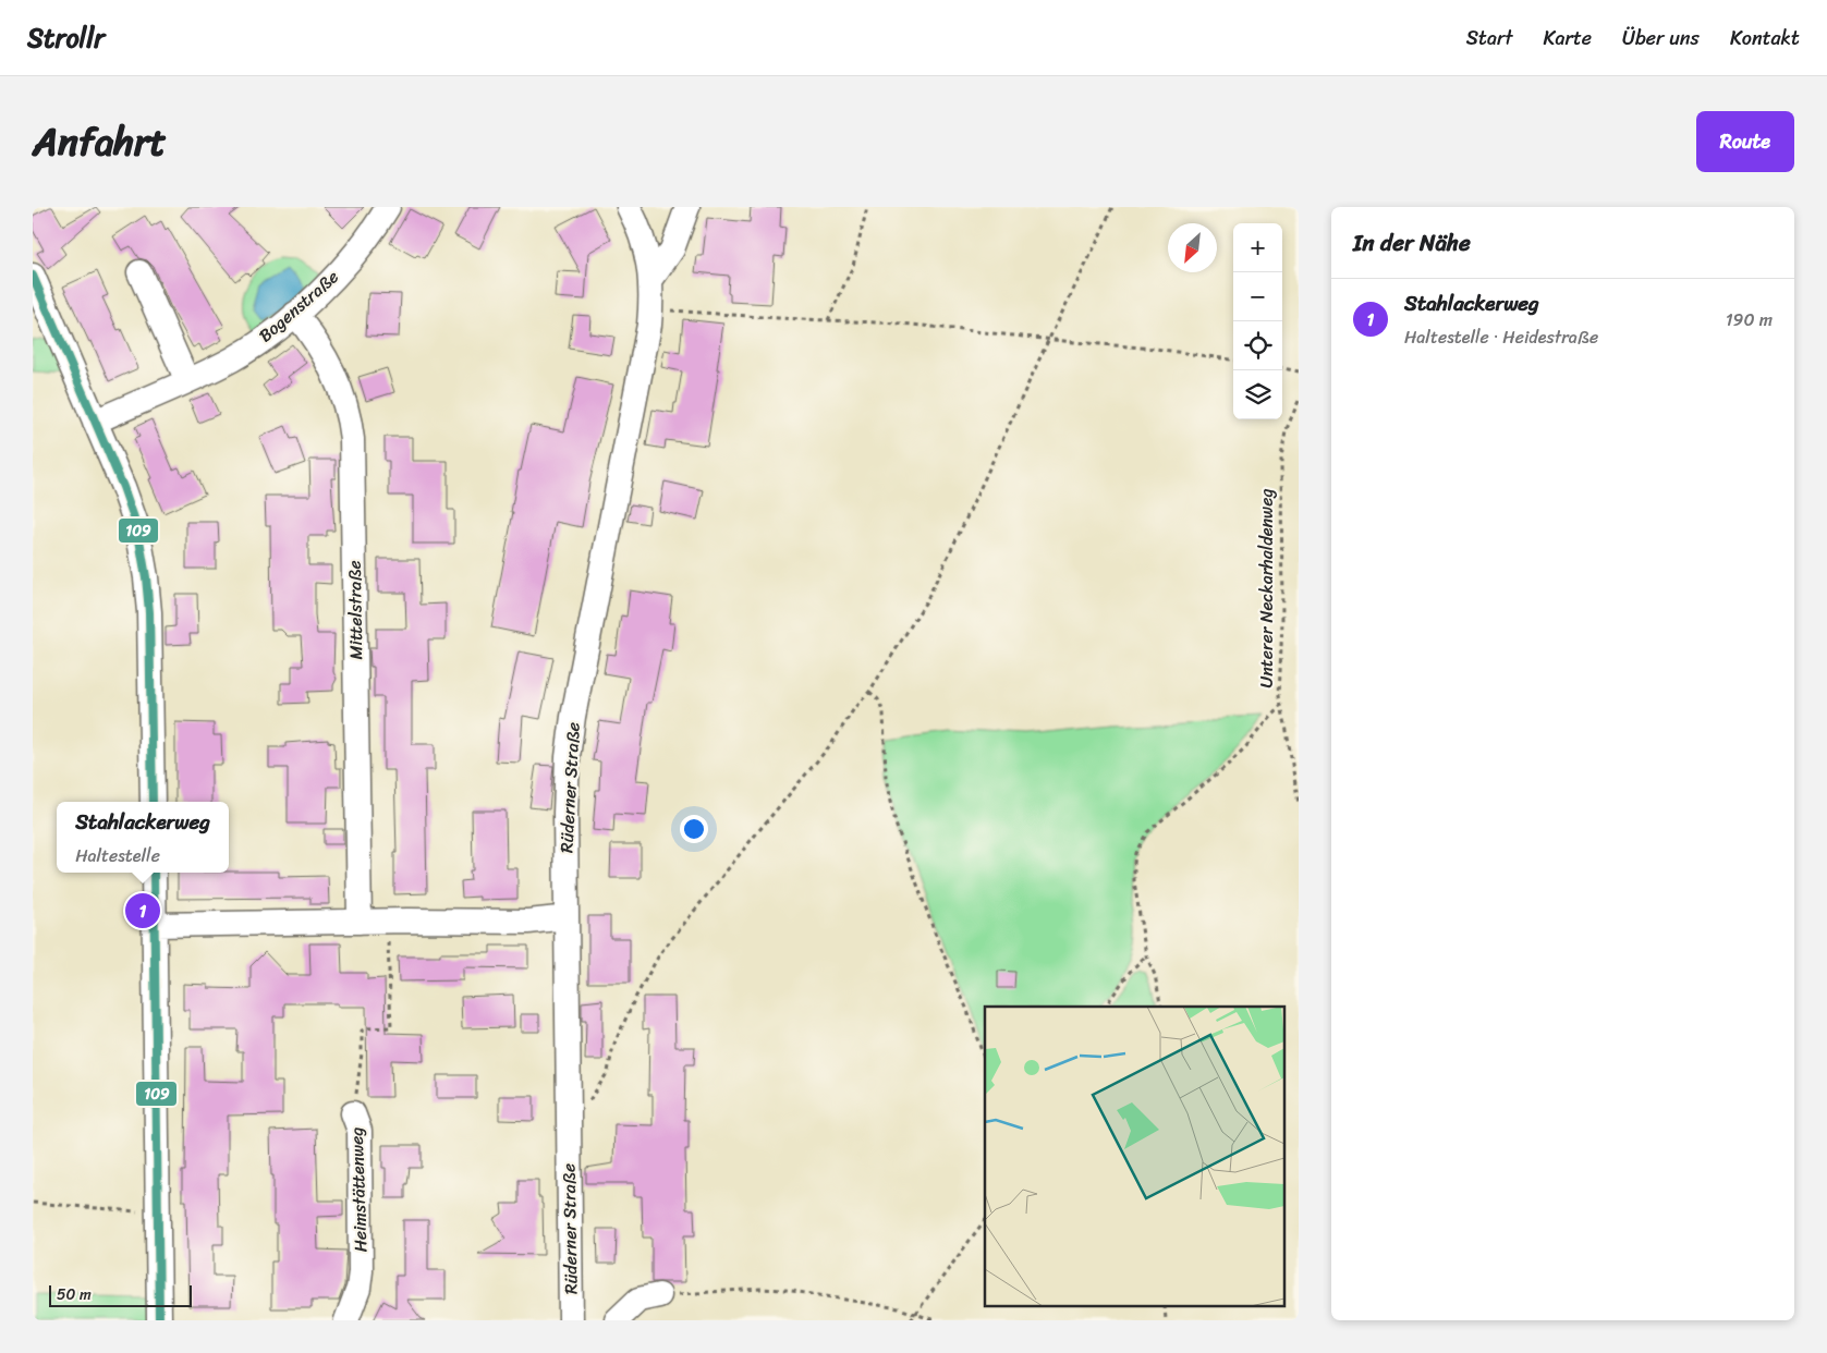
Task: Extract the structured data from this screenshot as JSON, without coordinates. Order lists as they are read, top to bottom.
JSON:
{
  "streets": {
    "street": [
      "Bogenstraße",
      "Mittelstraße",
      "Rüderner Straße",
      "Heimstättenweg"
    ],
    "path": ["Unterer Neckarhaldenweg"]
  },
  "crossings": [
    ["Bogenstraße", "Mittelstraße"]
  ],
  "lines": ["transit line 109"],
  "scale_bar": "50 m",
  "north": "bottom left",
  "page": {
    "header": "Strollr",
    "nav": [
      "Start",
      "Karte",
      "Über uns",
      "Kontakt"
    ],
    "title": "Anfahrt",
    "buttons": "Route",
    "heading": "In der Nähe",
    "map_buttons": ["+", "−"],
    "list": [
      {
        "mark": "1",
        "name": "Stahlackerweg",
        "note": "Haltestelle · Heidestraße",
        "value": "190 m"
      }
    ],
    "popup": ["Stahlackerweg", "Haltestelle"],
    "pins": "1",
    "scale": "50 m"
  }
}
